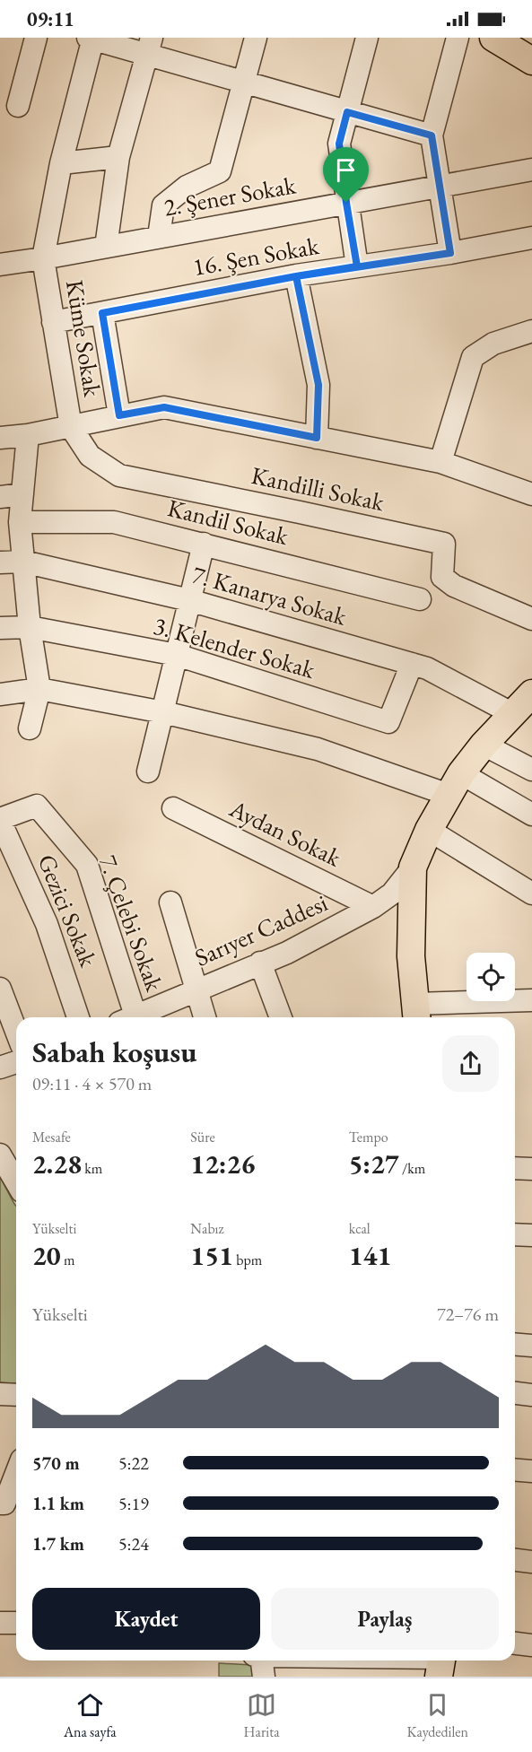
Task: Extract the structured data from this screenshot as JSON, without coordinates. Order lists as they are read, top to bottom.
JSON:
{
  "streets": {
    "street": [
      "2. Şener Sokak",
      "16. Şen Sokak",
      "Küme Sokak",
      "Kandilli Sokak",
      "Kandil Sokak",
      "7. Kanarya Sokak",
      "3. Kelender Sokak",
      "Aydan Sokak",
      "Gezici Sokak",
      "7. Çelebi Sokak",
      "Sarıyer Caddesi"
    ]
  },
  "crossings": [
    ["2. Şener Sokak", "Küme Sokak"],
    ["16. Şen Sokak", "Küme Sokak"],
    ["Küme Sokak", "Kandilli Sokak"],
    ["7. Kanarya Sokak", "3. Kelender Sokak"],
    ["Aydan Sokak", "Sarıyer Caddesi"],
    ["Gezici Sokak", "7. Çelebi Sokak"]
  ],
  "page": {
    "status": "09:11",
    "heading": ["Sabah koşusu", "09:11 · 4 × 570 m"],
    "stats": [
      ["Mesafe", "2.28 km"],
      ["Süre", "12:26"],
      ["Tempo", "5:27 /km"],
      ["Yükselti", "20 m"],
      ["Nabız", "151 bpm"],
      ["kcal", "141"]
    ],
    "chart": ["Yükselti", "72–76 m"],
    "list": [
      {
        "name": "570 m",
        "note": "5:22"
      },
      {
        "name": "1.1 km",
        "note": "5:19"
      },
      {
        "name": "1.7 km",
        "note": "5:24"
      }
    ],
    "buttons": ["Kaydet", "Paylaş"],
    "tabs": ["Ana sayfa", "Harita", "Kaydedilen"]
  }
}
